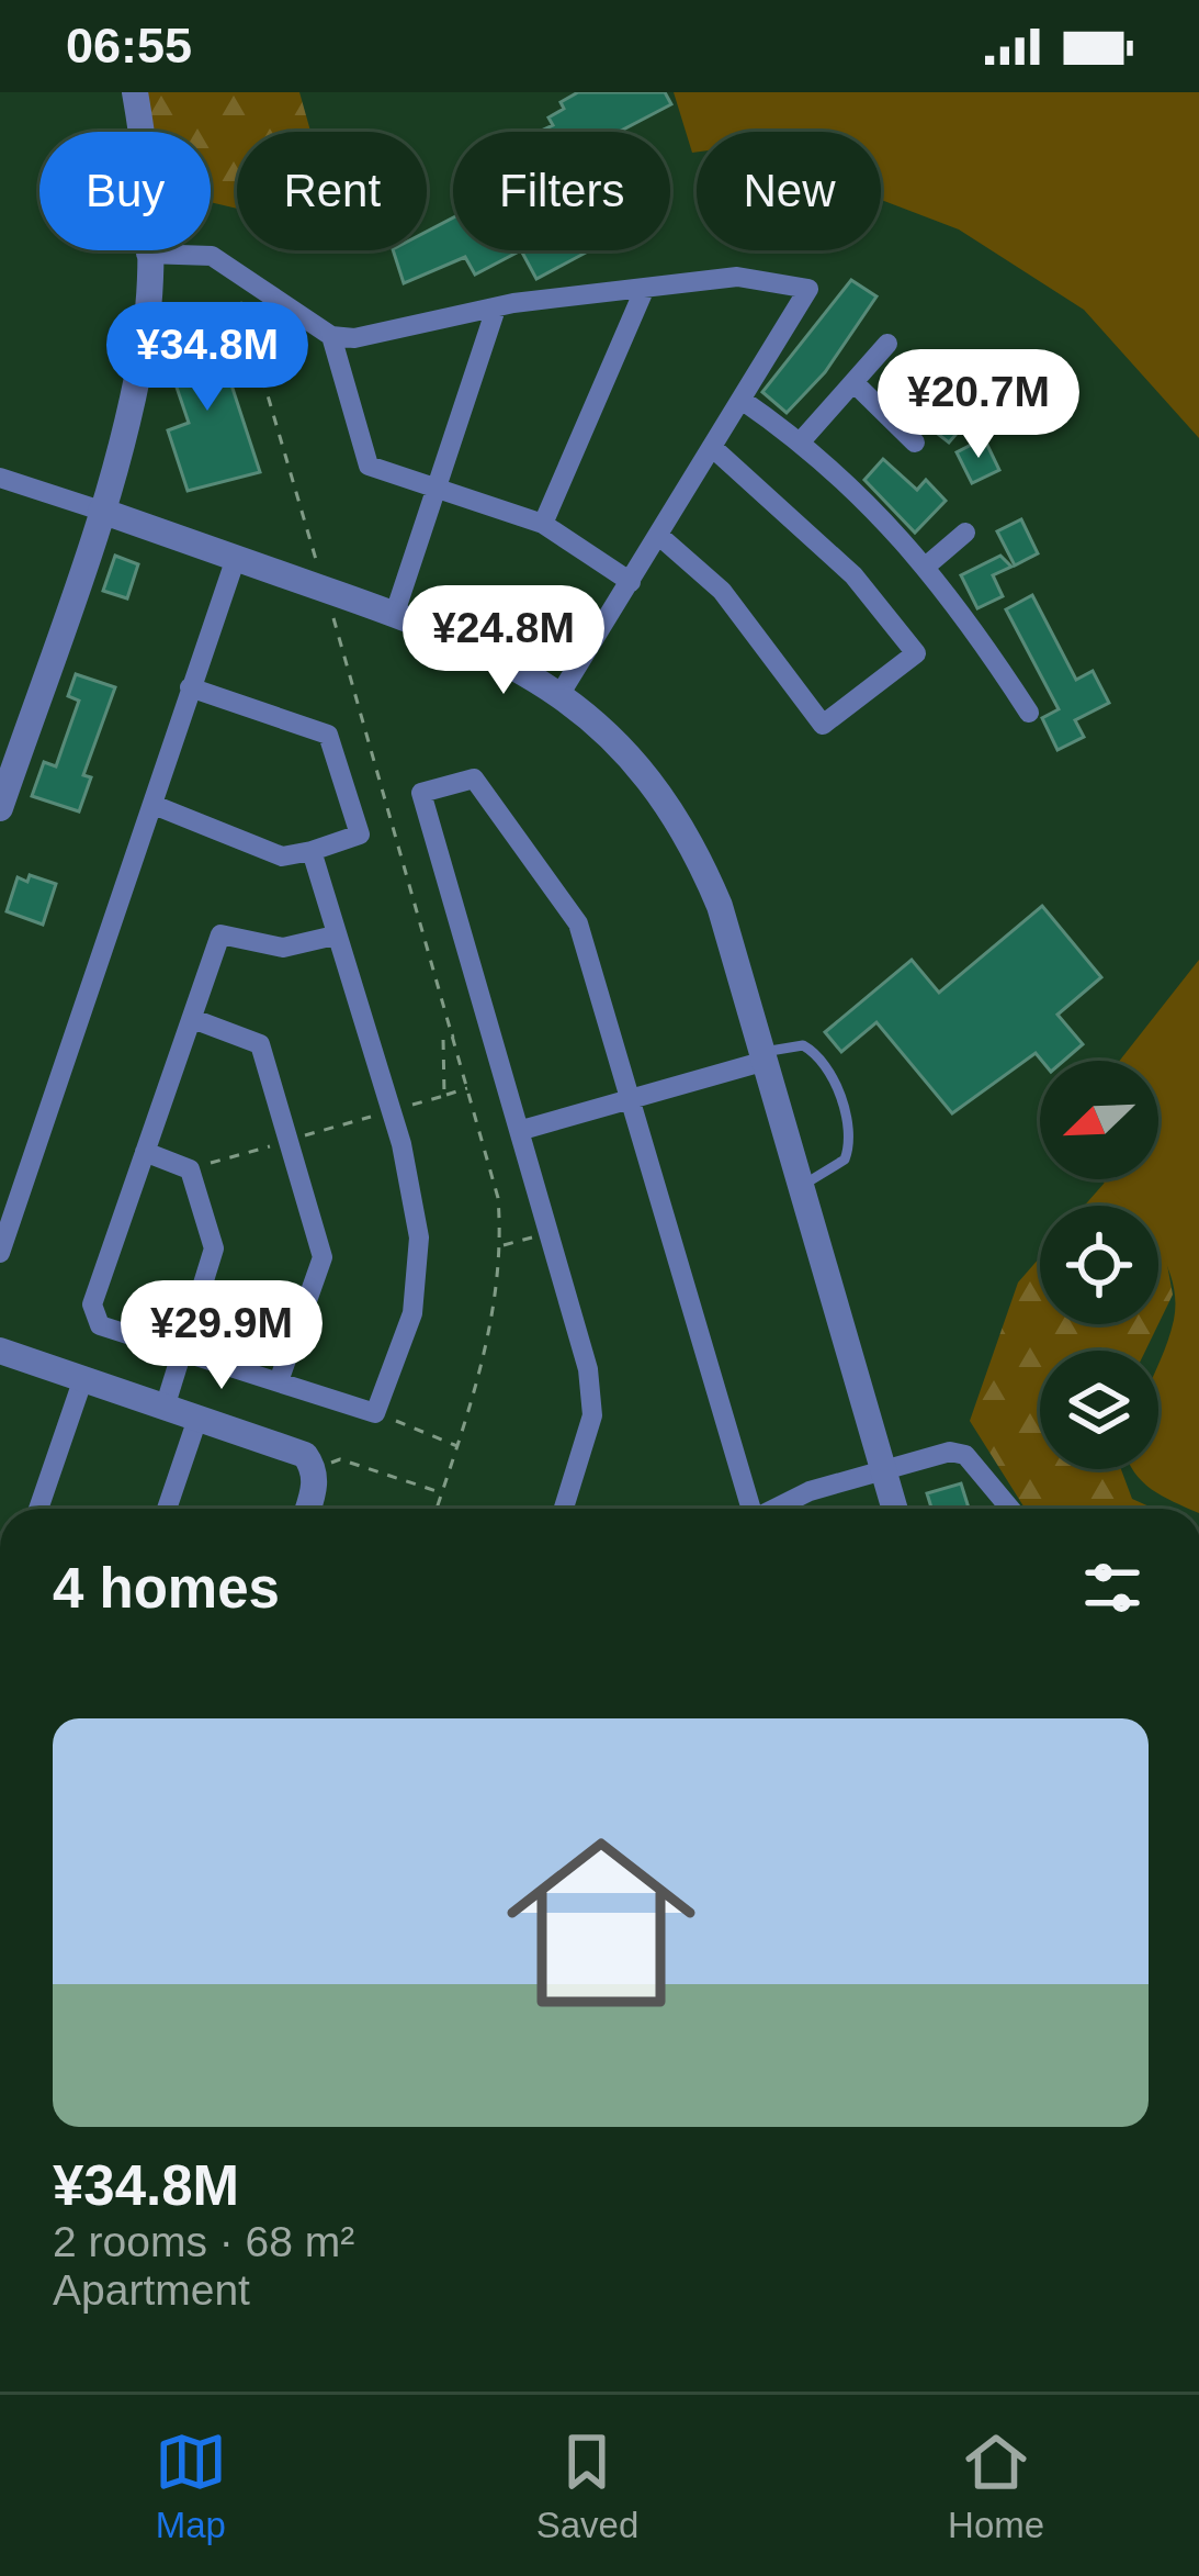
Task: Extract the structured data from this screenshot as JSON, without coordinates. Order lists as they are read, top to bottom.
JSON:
{
  "north": "bottom left",
  "page": {
    "status": "06:55",
    "chip": [
      "Buy",
      "Rent",
      "Filters",
      "New"
    ],
    "price": [
      "¥34.8M",
      "¥20.7M",
      "¥24.8M",
      "¥29.9M"
    ],
    "heading": "4 homes",
    "list": [
      {
        "name": "¥34.8M",
        "note": "2 rooms · 68 m² · Apartment"
      }
    ],
    "tabs": ["Map", "Saved", "Home"]
  }
}
